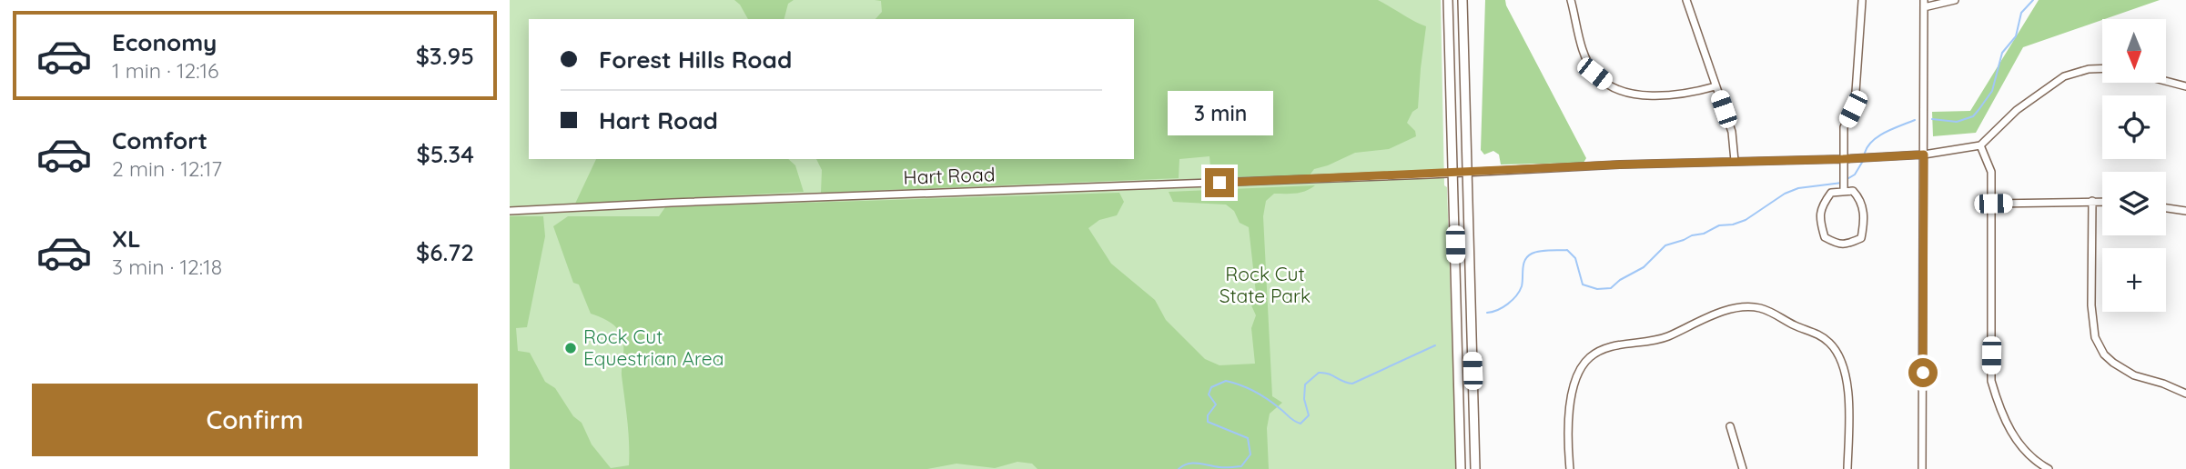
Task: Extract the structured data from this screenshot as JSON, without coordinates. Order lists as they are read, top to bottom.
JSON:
{
  "streets": {
    "street": ["Hart Road"]
  },
  "parks": ["Rock Cut State Park"],
  "places": ["Rock Cut Equestrian Area"],
  "north": "bottom",
  "page": {
    "list": [
      {
        "name": "Economy",
        "note": "1 min · 12:16",
        "value": "$3.95"
      },
      {
        "name": "Comfort",
        "note": "2 min · 12:17",
        "value": "$5.34"
      },
      {
        "name": "XL",
        "note": "3 min · 12:18",
        "value": "$6.72"
      }
    ],
    "map_buttons": "+",
    "banner": ["Forest Hills Road", "Hart Road"],
    "bubble": "3 min",
    "buttons": "Confirm"
  }
}
